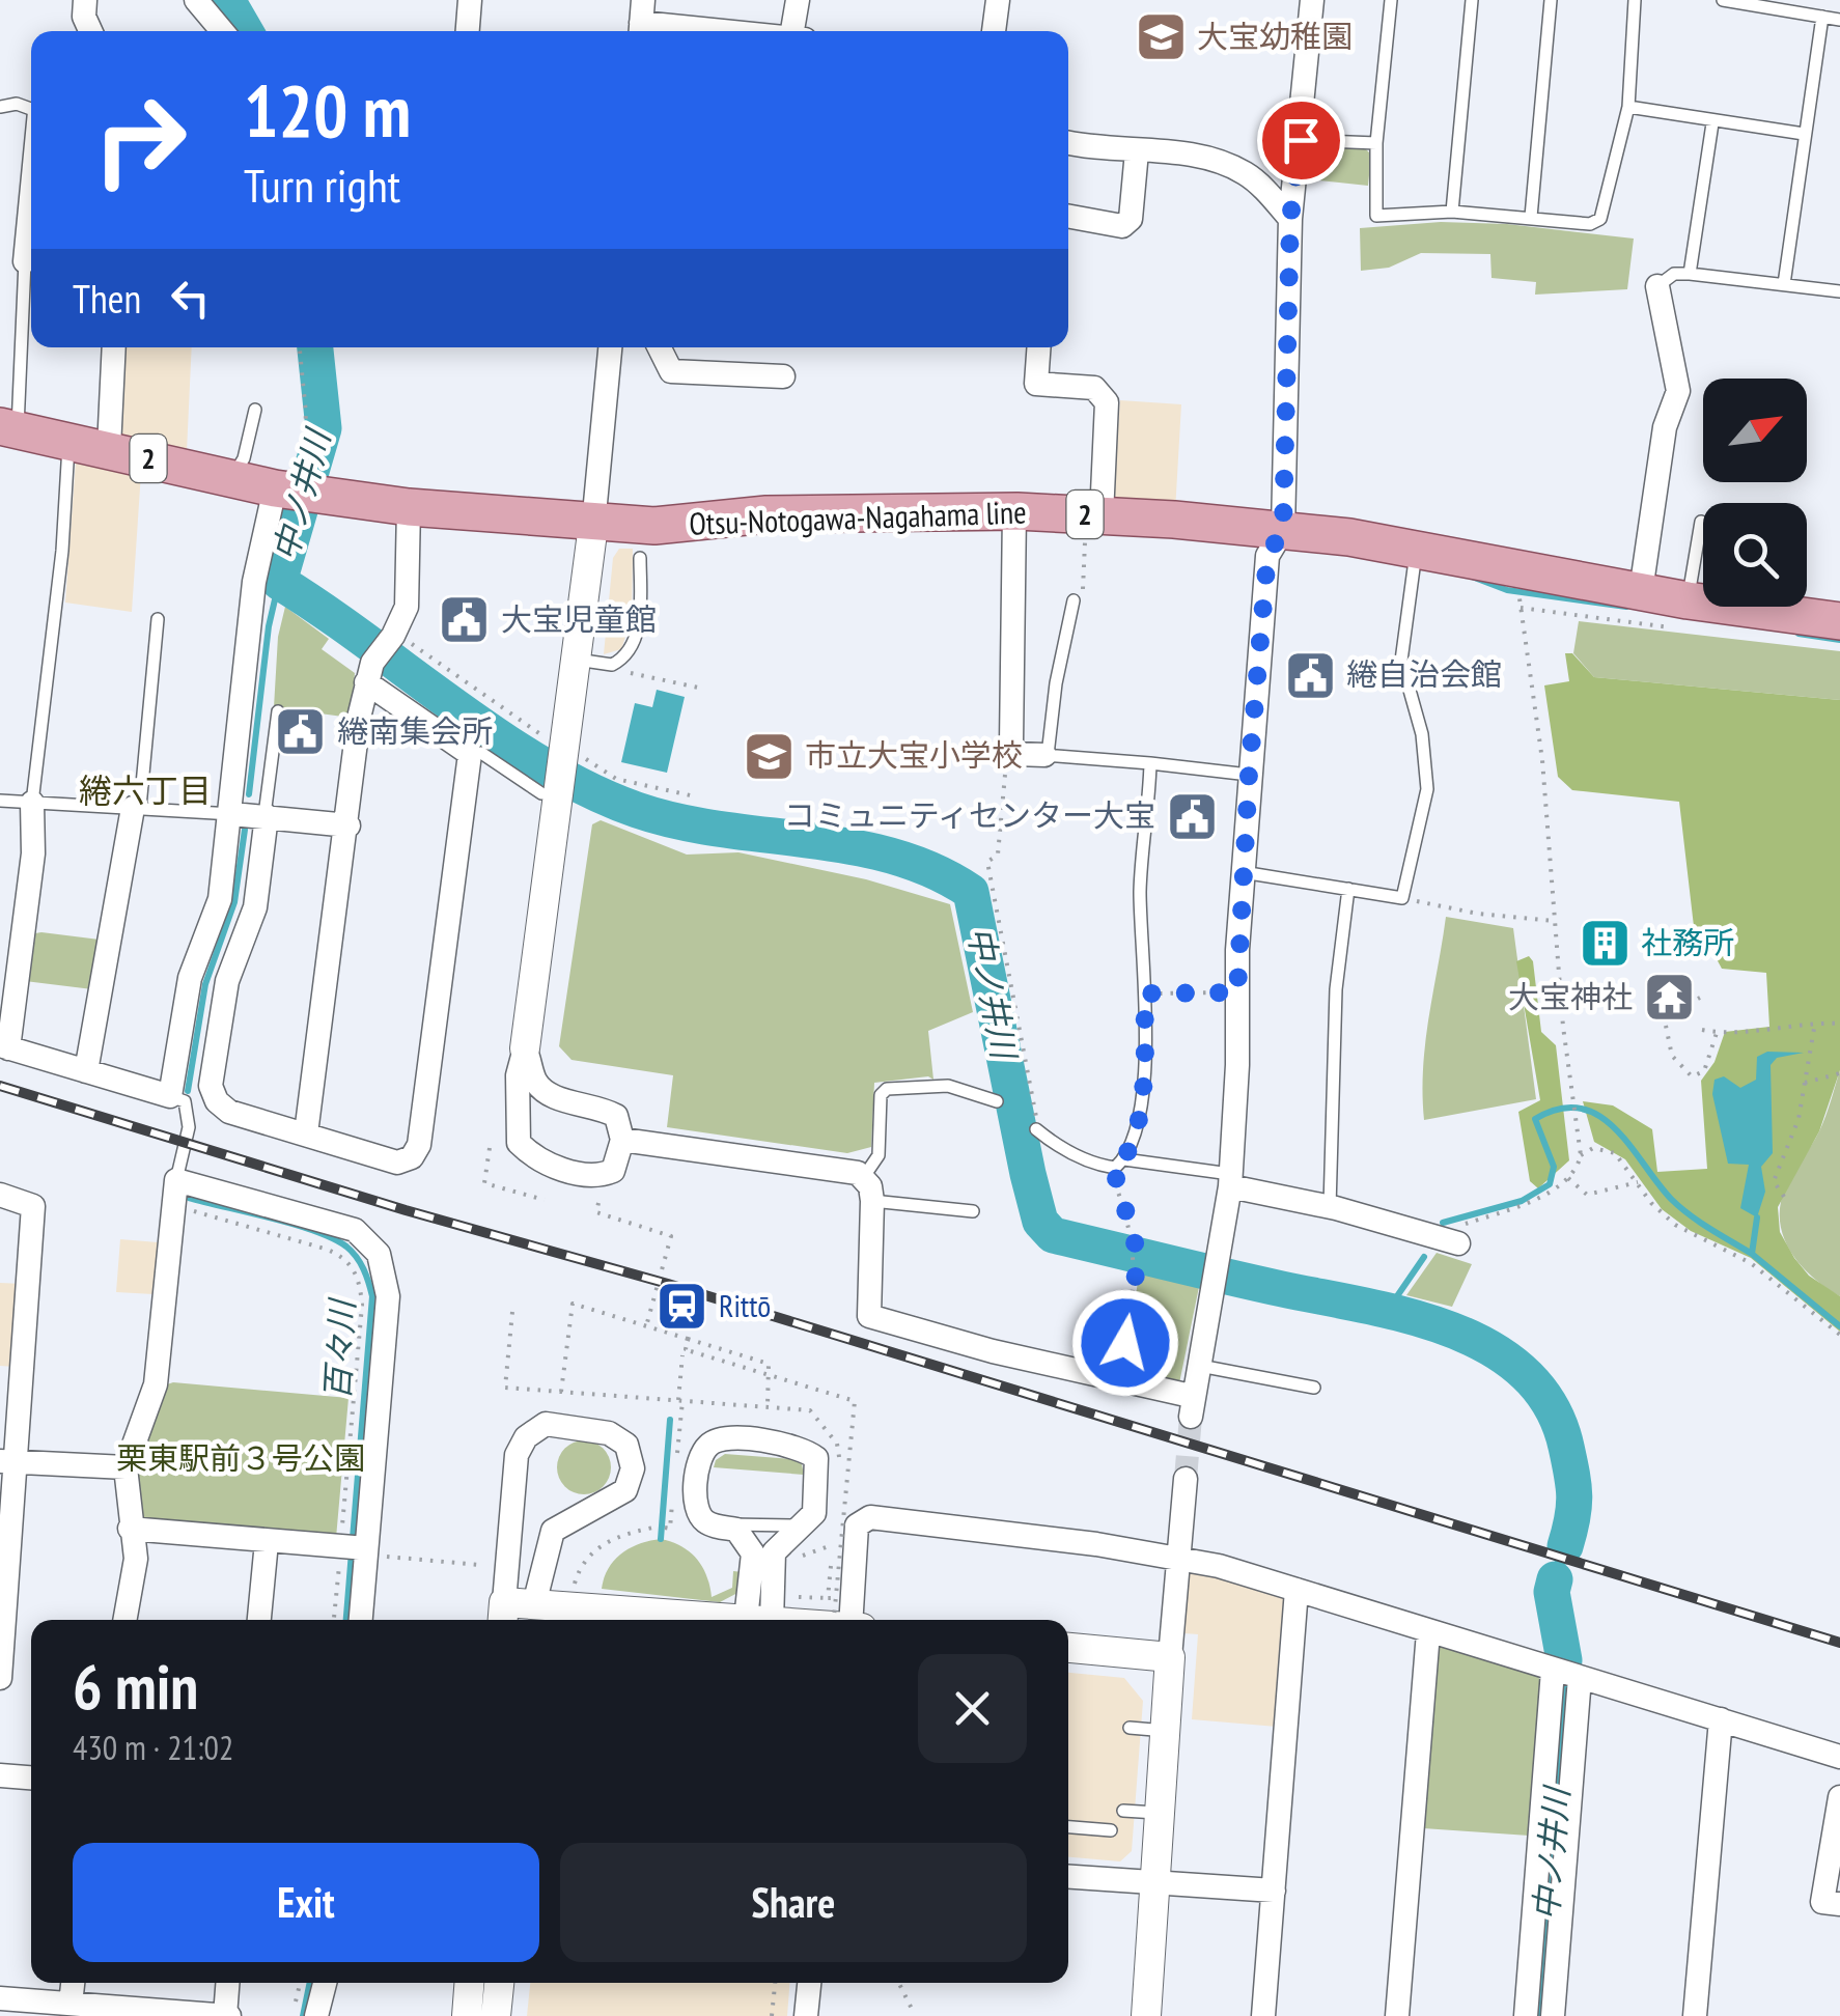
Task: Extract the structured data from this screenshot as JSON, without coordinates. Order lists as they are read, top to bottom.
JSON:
{
  "streets": {
    "main road": ["2", "Otsu-Notogawa-Nagahama line"]
  },
  "districts": ["綣六丁目"],
  "water": ["中ノ井川", "百々川"],
  "parks": ["栗東駅前３号公園"],
  "places": {
    "school or university": ["大宝幼稚園", "市立大宝小学校"],
    "public building": [
      "大宝児童館",
      "綣自治会館",
      "綣南集会所",
      "コミュニティセンター大宝"
    ],
    "building": ["社務所"],
    "temple": ["大宝神社"],
    "station": ["Rittō"]
  },
  "north": "top right",
  "page": {
    "turn": ["120 m", "Turn right"],
    "then": "Then",
    "heading": ["6 min", "430 m · 21:02"],
    "buttons": ["Exit", "Share"]
  }
}
